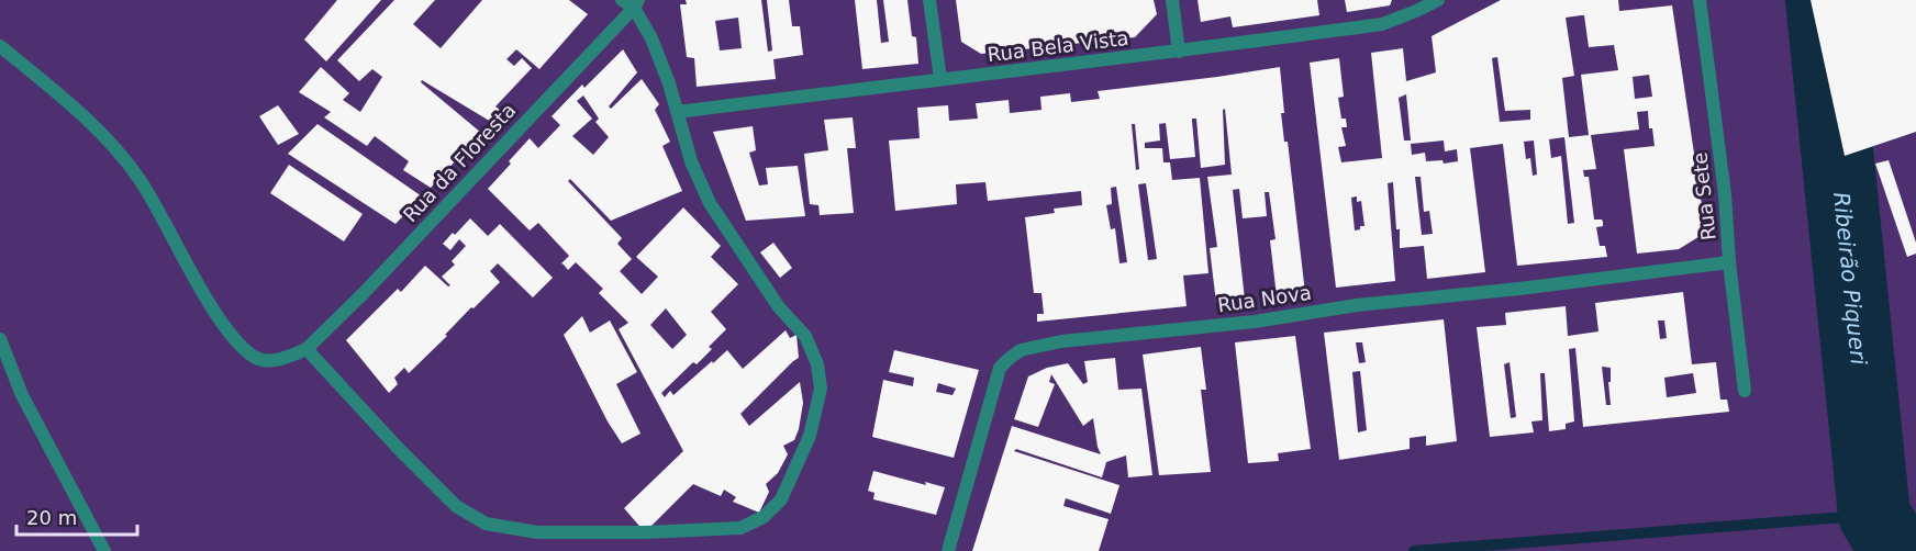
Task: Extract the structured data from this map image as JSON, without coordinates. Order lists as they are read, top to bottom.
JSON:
{
  "streets": {
    "street": [
      "Rua Bela Vista",
      "Rua da Floresta",
      "Rua Sete",
      "Rua Nova"
    ]
  },
  "crossings": [
    ["Rua Sete", "Rua Nova"]
  ],
  "water": ["Ribeirão Piqueri"],
  "scale_bar": "20 m"
}
